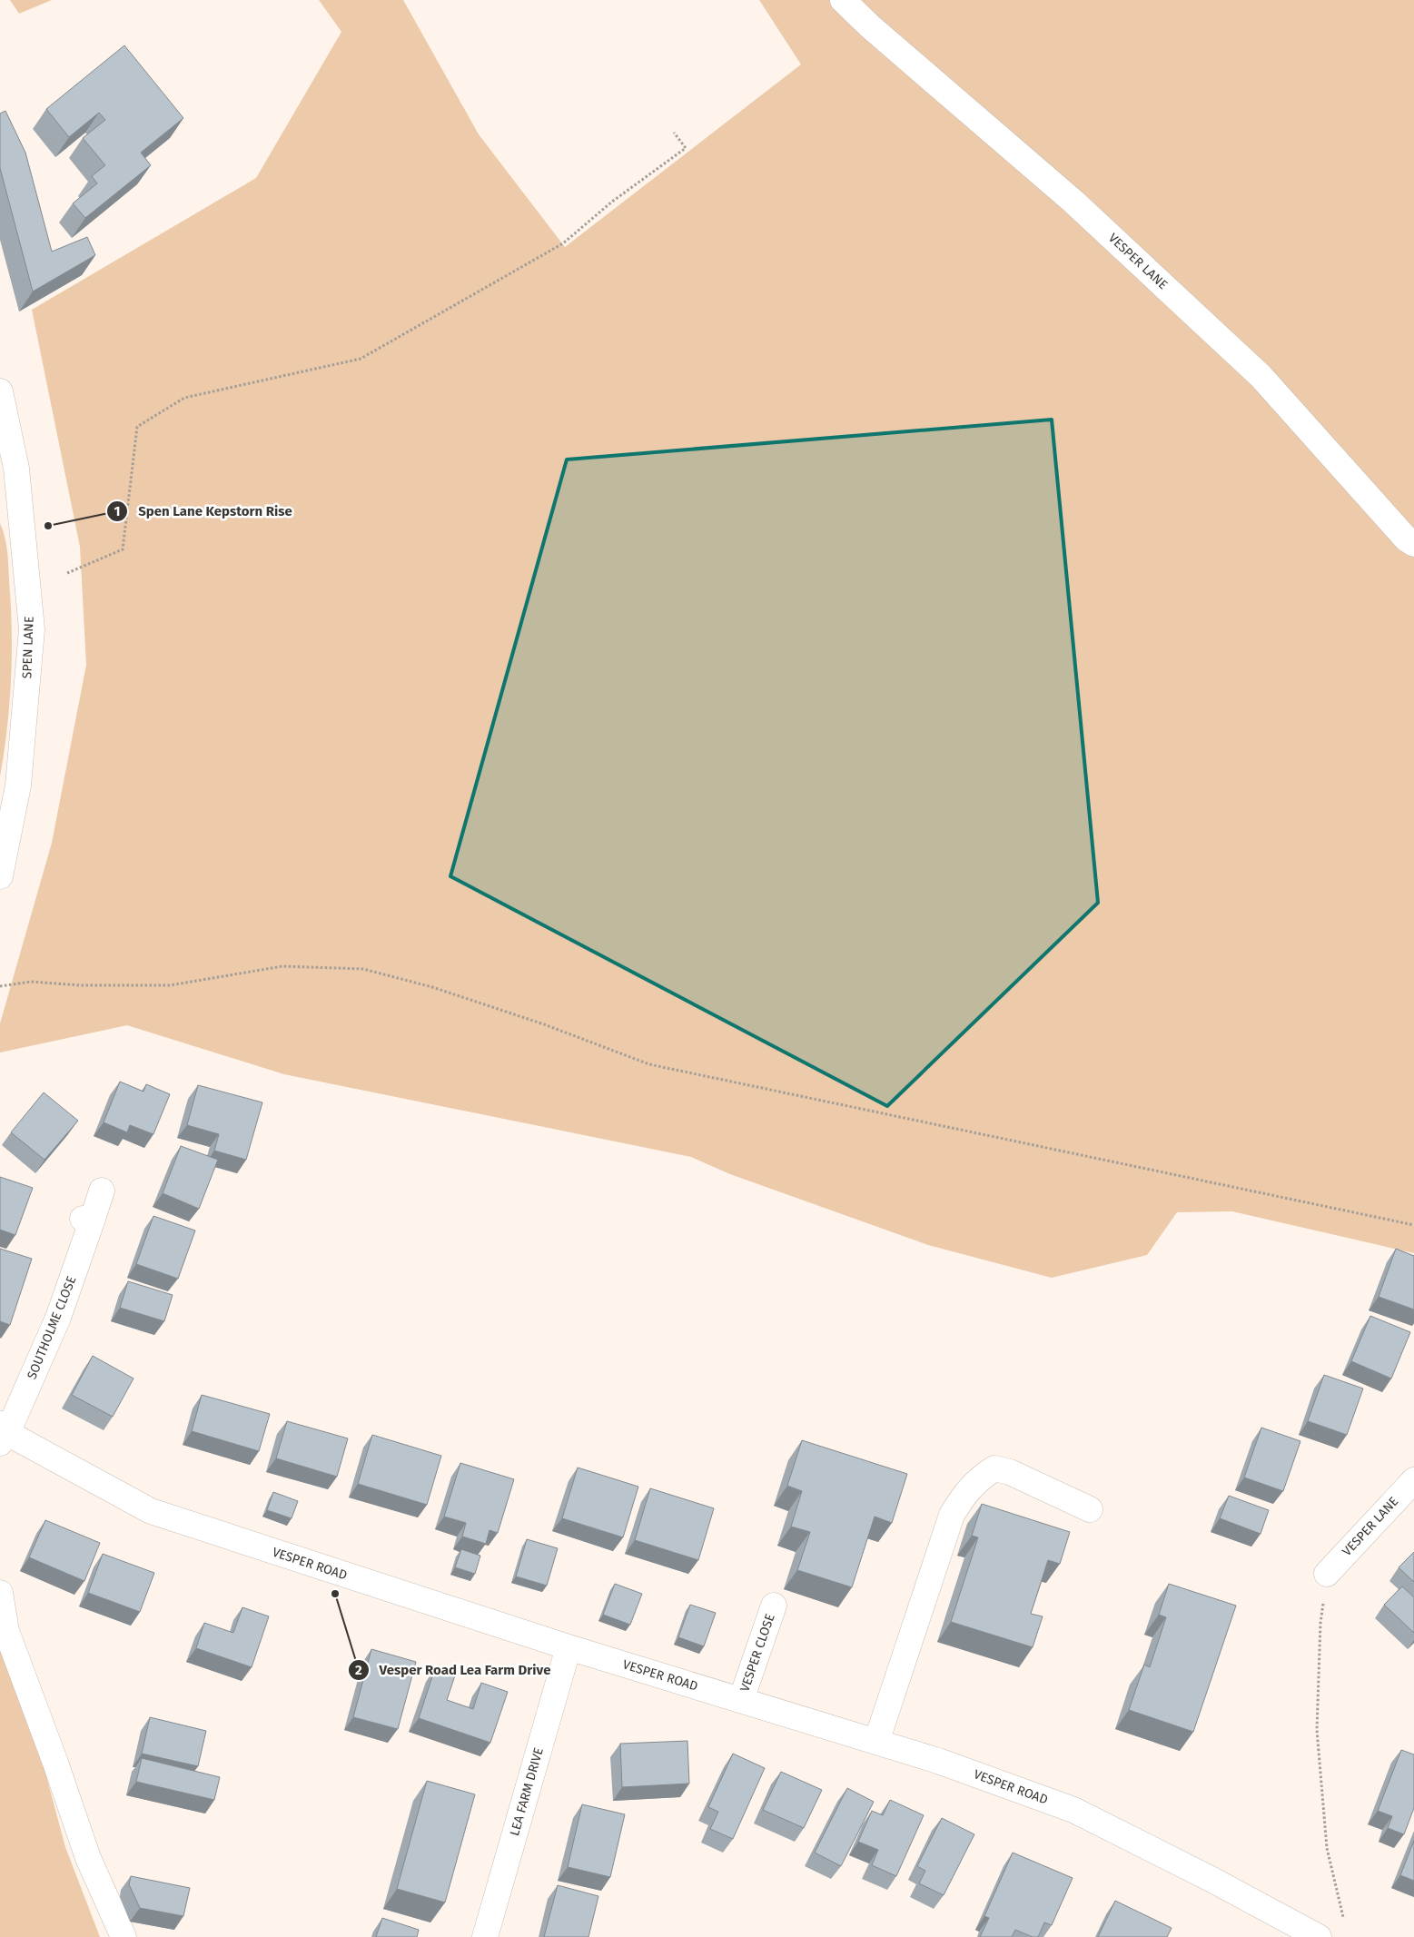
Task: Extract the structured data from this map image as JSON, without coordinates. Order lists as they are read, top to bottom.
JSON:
{
  "streets": {
    "street": [
      "VESPER LANE",
      "SPEN LANE",
      "SOUTHOLME CLOSE",
      "VESPER ROAD",
      "VESPER CLOSE",
      "LEA FARM DRIVE"
    ]
  },
  "crossings": [
    ["SOUTHOLME CLOSE", "VESPER ROAD"],
    ["VESPER ROAD", "VESPER CLOSE"],
    ["VESPER ROAD", "LEA FARM DRIVE"]
  ],
  "places": ["Spen Lane Kepstorn Rise", "Vesper Road Lea Farm Drive"]
}
